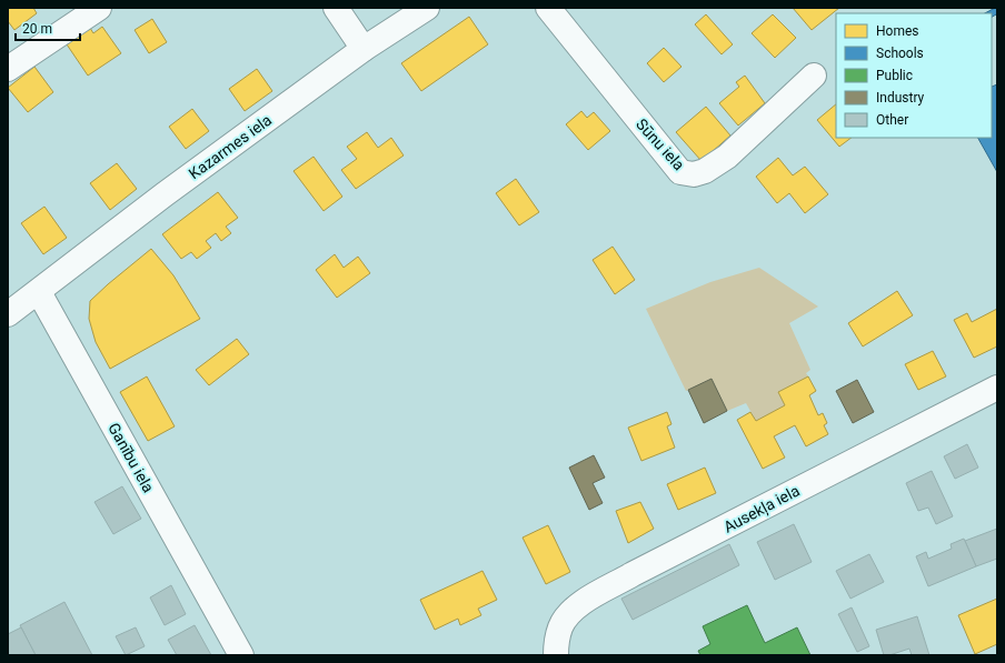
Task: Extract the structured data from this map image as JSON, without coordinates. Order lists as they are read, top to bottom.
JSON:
{
  "streets": {
    "street": [
      "Sūnu iela",
      "Kazarmes iela",
      "Ganību iela",
      "Ausekļa iela"
    ]
  },
  "crossings": [
    ["Kazarmes iela", "Ganību iela"]
  ],
  "legend": [
    "Homes",
    "Schools",
    "Public",
    "Industry",
    "Other"
  ],
  "scale_bar": "20 m"
}
